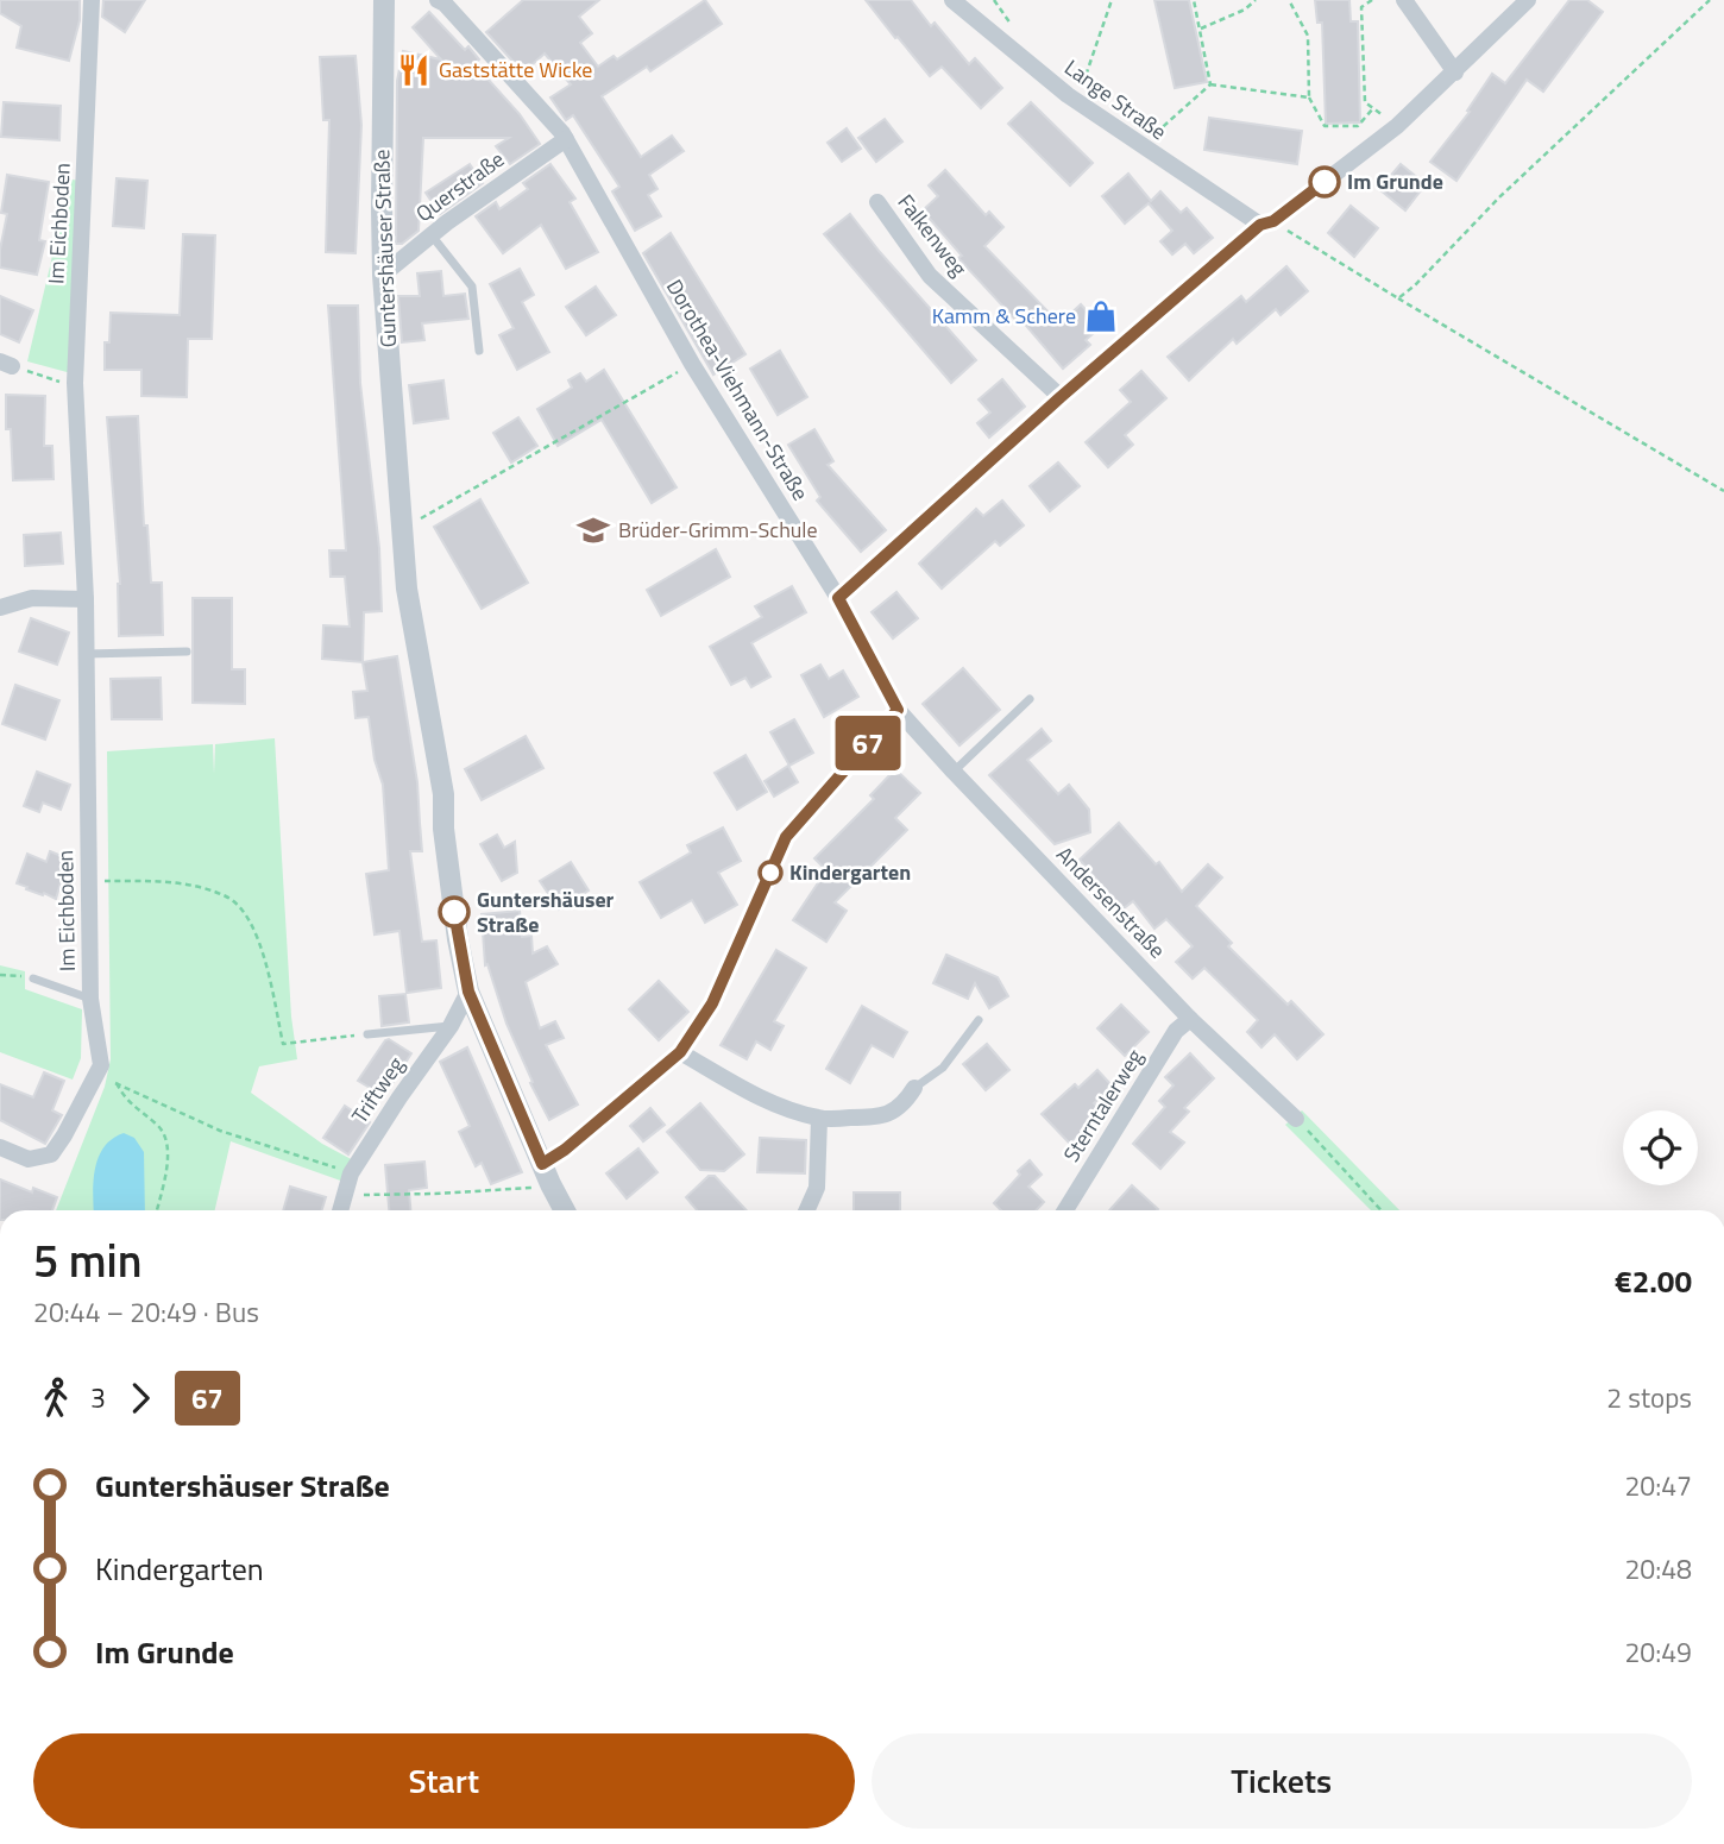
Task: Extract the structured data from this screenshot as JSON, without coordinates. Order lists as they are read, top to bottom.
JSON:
{
  "streets": {
    "street": [
      "Lange Straße",
      "Querstraße",
      "Im Eichboden",
      "Falkenweg",
      "Guntershäuser Straße",
      "Dorothea-Viehmann-Straße",
      "Andersenstraße",
      "Triftweg",
      "Sterntalerweg"
    ]
  },
  "crossings": [
    ["Querstraße", "Guntershäuser Straße"],
    ["Querstraße", "Dorothea-Viehmann-Straße"],
    ["Guntershäuser Straße", "Triftweg"],
    ["Dorothea-Viehmann-Straße", "Andersenstraße"],
    ["Andersenstraße", "Sterntalerweg"]
  ],
  "places": {
    "restaurant": ["Gaststätte Wicke"],
    "other": ["Im Grunde", "Kindergarten", "Guntershäuser Straße"],
    "shop": ["Kamm & Schere"],
    "school or university": ["Brüder-Grimm-Schule"]
  },
  "lines": ["bus line 67"],
  "page": {
    "on_map": "67",
    "heading": ["5 min", "20:44 – 20:49 · Bus", "€2.00"],
    "legs": ["3", "67", "2 stops"],
    "list": [
      {
        "name": "Guntershäuser Straße",
        "value": "20:47"
      },
      {
        "name": "Kindergarten",
        "value": "20:48"
      },
      {
        "name": "Im Grunde",
        "value": "20:49"
      }
    ],
    "buttons": ["Start", "Tickets"]
  }
}
